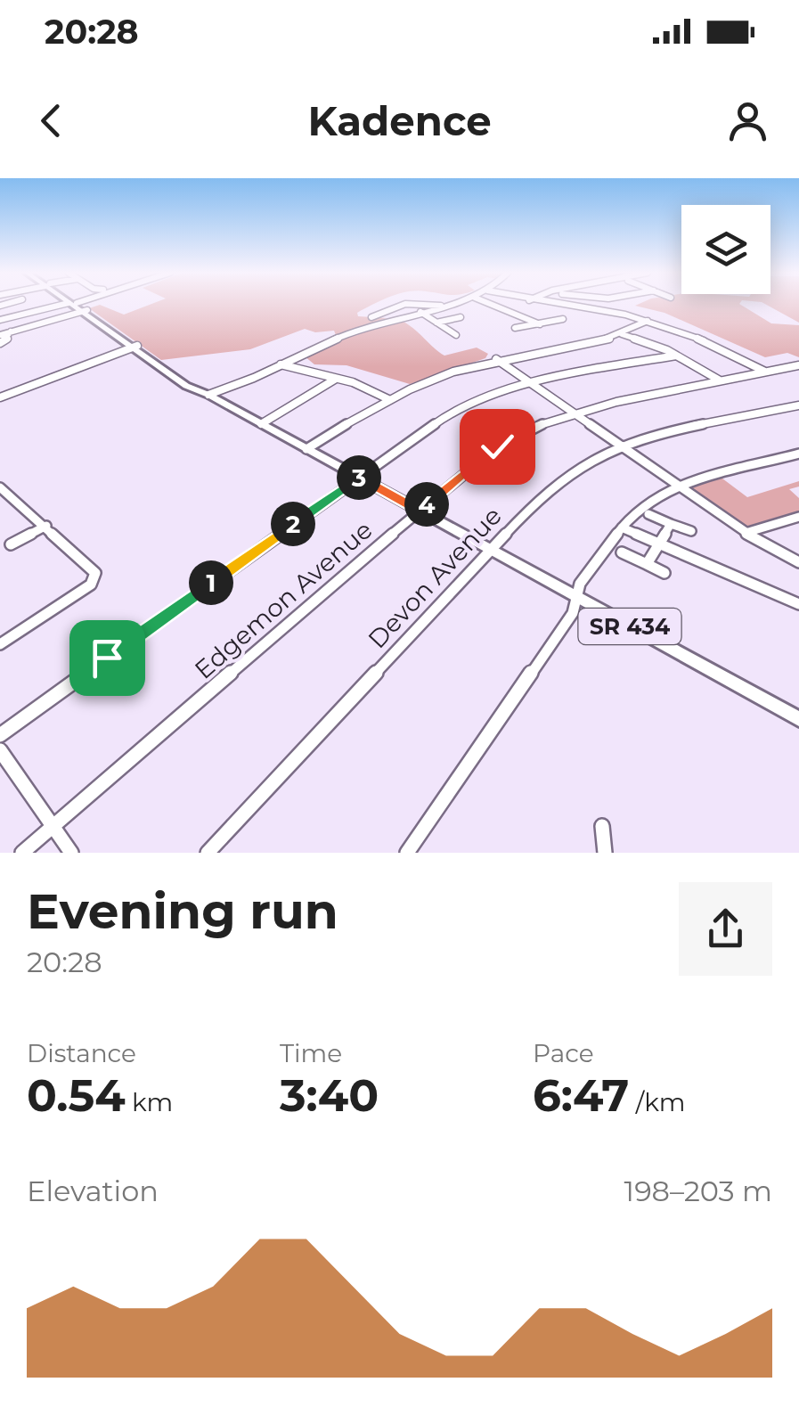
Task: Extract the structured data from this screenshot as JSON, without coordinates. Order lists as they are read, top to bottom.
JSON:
{
  "streets": {
    "main road": ["SR 434"],
    "street": ["Devon Avenue", "Edgemon Avenue"]
  },
  "crossings": [
    ["Devon Avenue", "SR 434"],
    ["Edgemon Avenue", "SR 434"]
  ],
  "page": {
    "status": "20:28",
    "header": "Kadence",
    "pins": [
      "3",
      "4",
      "2",
      "1"
    ],
    "heading": ["Evening run", "20:28"],
    "stats": [
      ["Distance", "0.54 km"],
      ["Time", "3:40"],
      ["Pace", "6:47 /km"]
    ],
    "chart": ["Elevation", "198–203 m"]
  }
}
